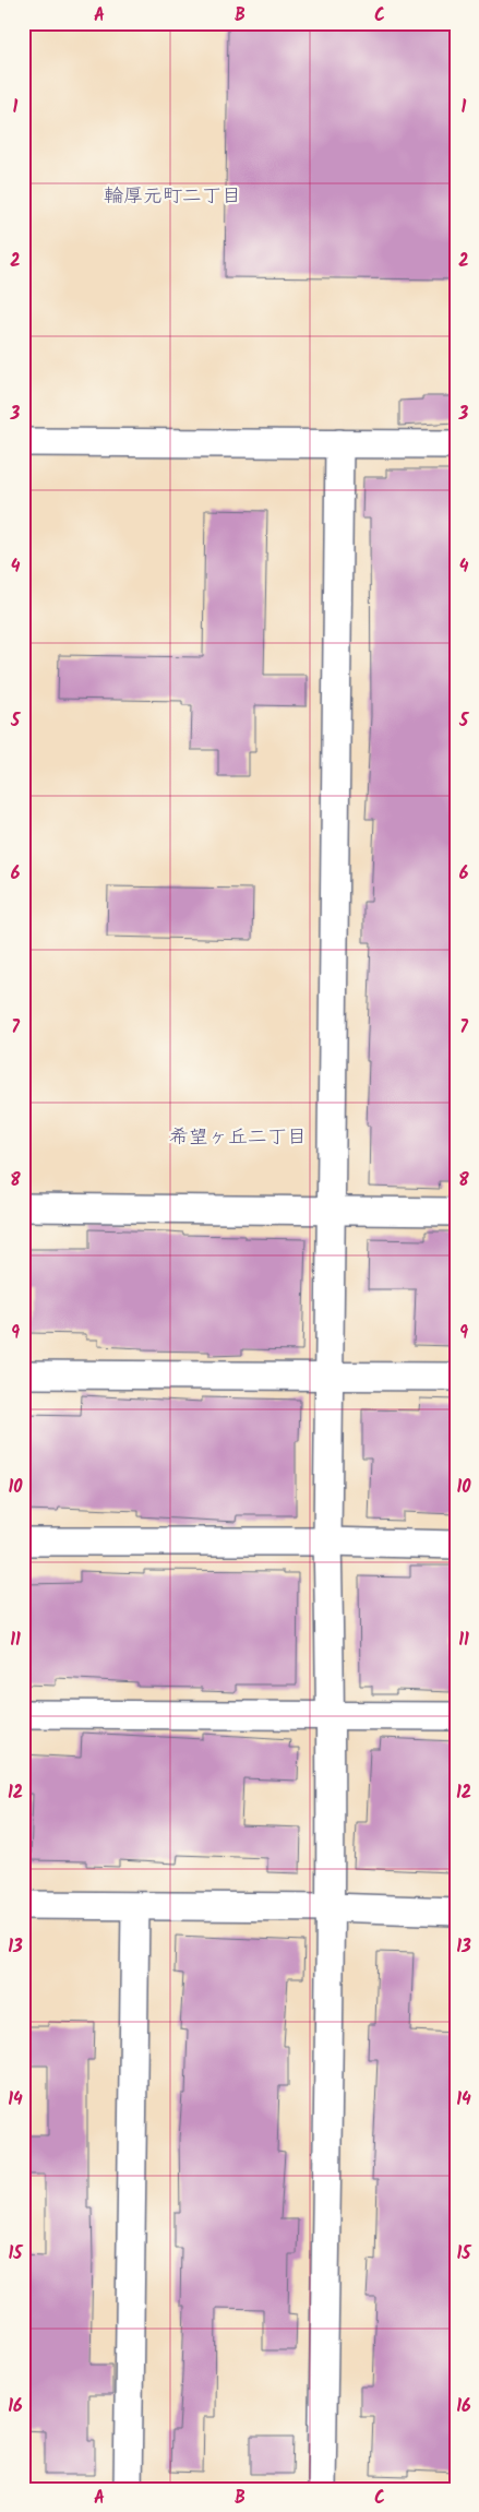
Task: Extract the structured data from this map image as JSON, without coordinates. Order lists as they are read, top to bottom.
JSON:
{
  "districts": ["輪厚元町二丁目", "希望ヶ丘二丁目"],
  "grid": {
    "columns": ["A", "B", "C"],
    "rows": [
      "1",
      "2",
      "3",
      "4",
      "5",
      "6",
      "7",
      "8",
      "9",
      "10",
      "11",
      "12",
      "13",
      "14",
      "15",
      "16"
    ]
  }
}
